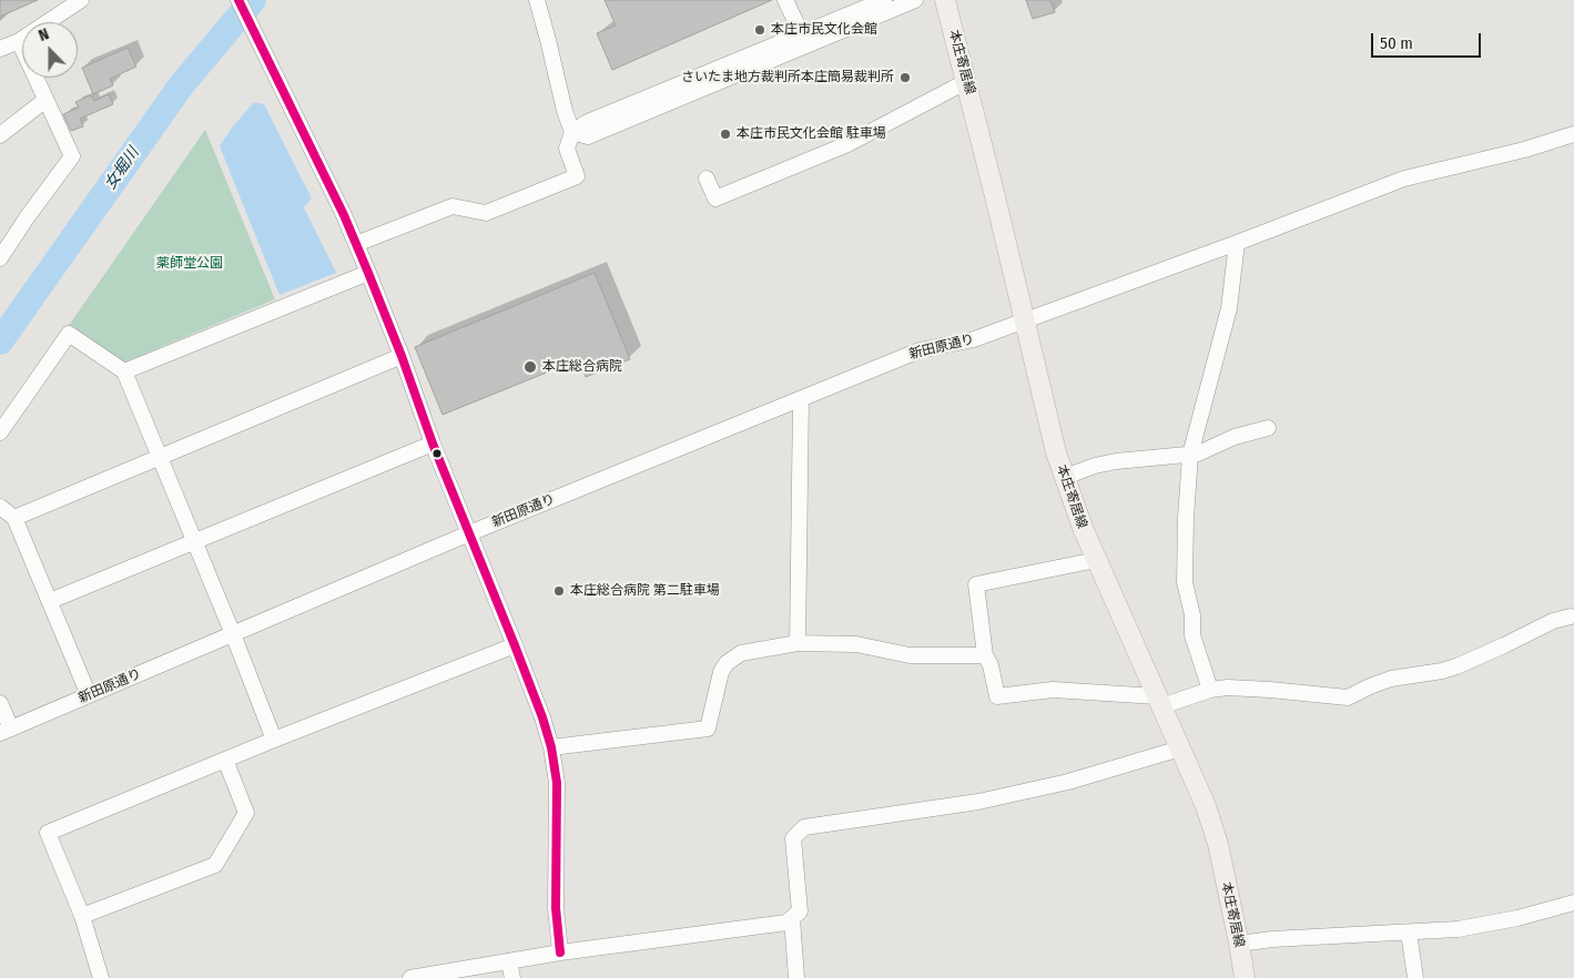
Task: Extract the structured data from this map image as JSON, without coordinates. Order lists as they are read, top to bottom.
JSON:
{
  "streets": {
    "main road": ["本庄寄居線"],
    "street": ["新田原通り"]
  },
  "crossings": [
    ["本庄寄居線", "新田原通り"]
  ],
  "water": ["女堀川"],
  "parks": ["薬師堂公園"],
  "places": [
    "本庄市民文化会館",
    "さいたま地方裁判所本庄簡易裁判所",
    "本庄市民文化会館 駐車場",
    "本庄総合病院",
    "本庄総合病院 第二駐車場"
  ],
  "scale_bar": "50 m",
  "north": "top"
}
